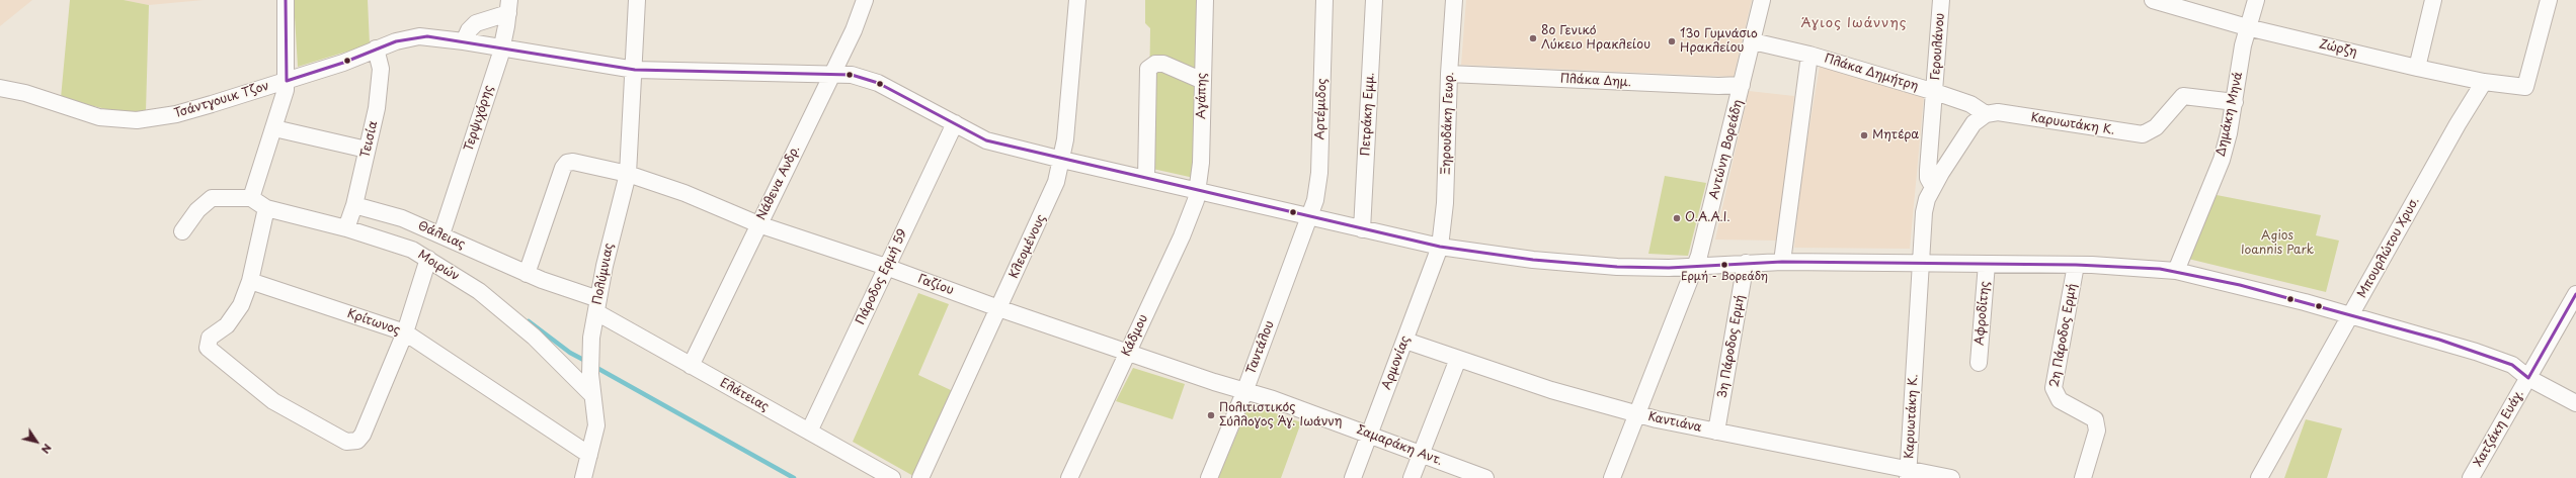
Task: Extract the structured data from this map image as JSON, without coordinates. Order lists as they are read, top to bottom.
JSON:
{
  "streets": {
    "street": [
      "Γερουλάνου",
      "Ζώρζη",
      "Πλάκα Δημήτρη",
      "Πλάκα Δημ.",
      "Αγάπης",
      "Τσάντγουικ Τζον",
      "Αρτέμιδος",
      "Πετράκη Εμμ.",
      "Δημάκη Μηνά",
      "Τερψιχόρης",
      "Ξηρουδάκη Γεωρ.",
      "Καρυωτάκη Κ.",
      "Τεισία",
      "Αντώνη Βορεάδη",
      "Νάθενα Ανδρ.",
      "Θάλειας",
      "Κλεομένους",
      "Μπουρλώτου Χρυσ.",
      "Μοιρών",
      "Πολύμνιας",
      "Πάροδος Ερμή 59",
      "Γαζίου",
      "Αφροδίτης",
      "Κρίτωνος",
      "Κάδμου",
      "2η Πάροδος Ερμή",
      "3η Πάροδος Ερμή",
      "Ταντάλου",
      "Αρμονίας",
      "Ελάτειας",
      "Καντιάνα",
      "Χατζάκη Ευάγ.",
      "Σαμαράκη Αντ."
    ]
  },
  "crossings": [
    ["Γερουλάνου", "Πλάκα Δημήτρη"],
    ["Ζώρζη", "Δημάκη Μηνά"],
    ["Ζώρζη", "Μπουρλώτου Χρυσ."],
    ["Πλάκα Δημήτρη", "Καρυωτάκη Κ."],
    ["Πλάκα Δημήτρη", "Αντώνη Βορεάδη"],
    ["Πλάκα Δημ.", "Ξηρουδάκη Γεωρ."],
    ["Πλάκα Δημ.", "Αντώνη Βορεάδη"],
    ["Αγάπης", "Τσάντγουικ Τζον"],
    ["Αγάπης", "Κάδμου"],
    ["Τσάντγουικ Τζον", "Αρτέμιδος"],
    ["Τσάντγουικ Τζον", "Πετράκη Εμμ."],
    ["Τσάντγουικ Τζον", "Δημάκη Μηνά"],
    ["Τσάντγουικ Τζον", "Τερψιχόρης"],
    ["Τσάντγουικ Τζον", "Ξηρουδάκη Γεωρ."],
    ["Τσάντγουικ Τζον", "Καρυωτάκη Κ."],
    ["Τσάντγουικ Τζον", "Τεισία"],
    ["Τσάντγουικ Τζον", "Αντώνη Βορεάδη"],
    ["Τσάντγουικ Τζον", "Νάθενα Ανδρ."],
    ["Τσάντγουικ Τζον", "Κλεομένους"],
    ["Τσάντγουικ Τζον", "Μπουρλώτου Χρυσ."],
    ["Τσάντγουικ Τζον", "Πολύμνιας"],
    ["Τσάντγουικ Τζον", "Πάροδος Ερμή 59"],
    ["Τσάντγουικ Τζον", "Αφροδίτης"],
    ["Τσάντγουικ Τζον", "Κάδμου"],
    ["Τσάντγουικ Τζον", "2η Πάροδος Ερμή"],
    ["Τσάντγουικ Τζον", "3η Πάροδος Ερμή"],
    ["Τσάντγουικ Τζον", "Ταντάλου"],
    ["Τσάντγουικ Τζον", "Αρμονίας"],
    ["Τσάντγουικ Τζον", "Χατζάκη Ευάγ."],
    ["Αρτέμιδος", "Ταντάλου"],
    ["Δημάκη Μηνά", "Καρυωτάκη Κ."],
    ["Τερψιχόρης", "Θάλειας"],
    ["Ξηρουδάκη Γεωρ.", "Αρμονίας"],
    ["Καρυωτάκη Κ.", "Καντιάνα"],
    ["Τεισία", "Θάλειας"],
    ["Τεισία", "Μοιρών"],
    ["Αντώνη Βορεάδη", "Καντιάνα"],
    ["Νάθενα Ανδρ.", "Γαζίου"],
    ["Νάθενα Ανδρ.", "Ελάτειας"],
    ["Θάλειας", "Πολύμνιας"],
    ["Θάλειας", "Ελάτειας"],
    ["Κλεομένους", "Γαζίου"],
    ["Μοιρών", "Πολύμνιας"],
    ["Πολύμνιας", "Γαζίου"],
    ["Πολύμνιας", "Κρίτωνος"],
    ["Πολύμνιας", "Ελάτειας"],
    ["Πάροδος Ερμή 59", "Γαζίου"],
    ["Πάροδος Ερμή 59", "Ελάτειας"],
    ["Γαζίου", "Κάδμου"],
    ["Γαζίου", "Ταντάλου"],
    ["Γαζίου", "Σαμαράκη Αντ."],
    ["3η Πάροδος Ερμή", "Καντιάνα"],
    ["Ταντάλου", "Σαμαράκη Αντ."],
    ["Αρμονίας", "Καντιάνα"],
    ["Αρμονίας", "Σαμαράκη Αντ."]
  ],
  "districts": ["Άγιος Ιωάννης"],
  "parks": ["Agios Ioannis Park"],
  "places": [
    "8ο Γενικό Λύκειο Ηρακλείου",
    "13o Γυμνάσιο Ηρακλείου",
    "Μητέρα",
    "Ο.Α.Α.Ι.",
    "Ερμή - Βορεάδη",
    "Πολιτιστικός Σύλλογος Άγ. Ιωάννη"
  ],
  "north": "bottom right"
}
